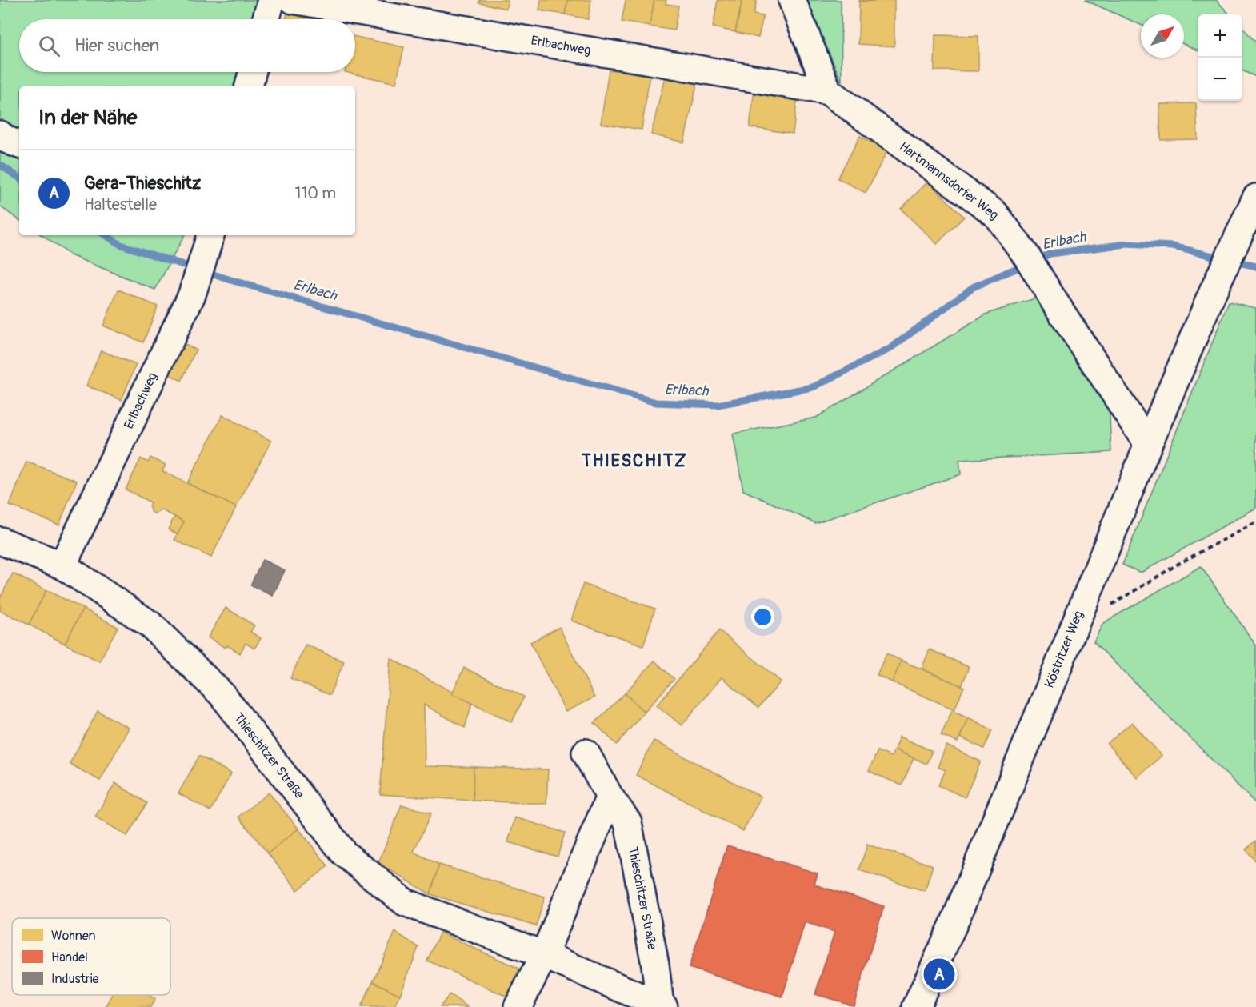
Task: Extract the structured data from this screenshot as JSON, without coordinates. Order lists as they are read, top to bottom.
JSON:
{
  "streets": {
    "street": [
      "Erlbachweg",
      "Hartmannsdorfer Weg",
      "Köstritzer Weg",
      "Thieschitzer Straße"
    ]
  },
  "crossings": [
    ["Erlbachweg", "Hartmannsdorfer Weg"],
    ["Erlbachweg", "Thieschitzer Straße"],
    ["Hartmannsdorfer Weg", "Köstritzer Weg"]
  ],
  "districts": ["THIESCHITZ"],
  "water": ["Erlbach"],
  "legend": ["Wohnen", "Handel", "Industrie"],
  "north": "top right",
  "page": {
    "map_buttons": ["+", "−"],
    "search": "Hier suchen",
    "heading": "In der Nähe",
    "list": [
      {
        "mark": "A",
        "name": "Gera-Thieschitz",
        "note": "Haltestelle",
        "value": "110 m"
      }
    ],
    "pins": "A"
  }
}
